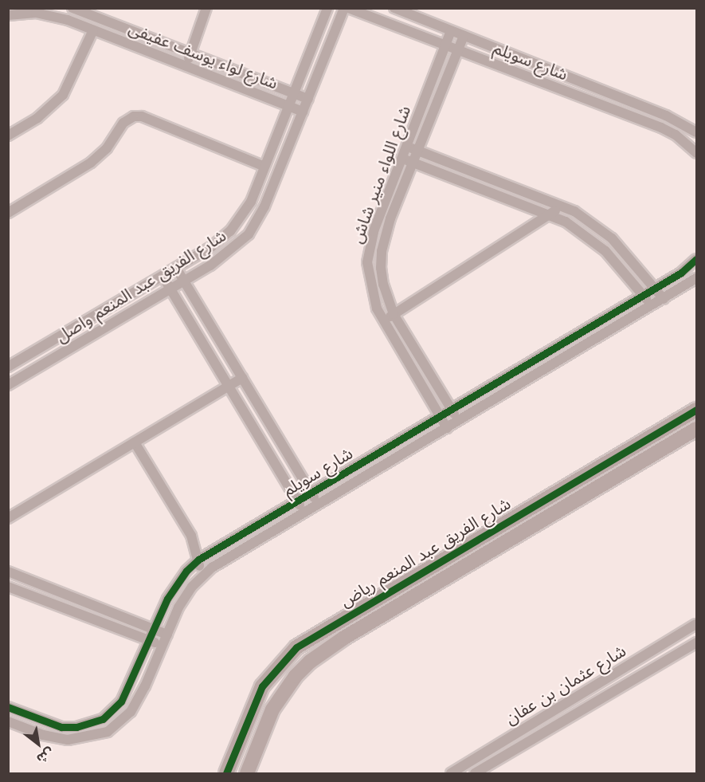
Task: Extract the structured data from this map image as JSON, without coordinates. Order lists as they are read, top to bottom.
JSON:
{
  "streets": {
    "street": [
      "شارع لواء يوسف عفيفى",
      "شارع سويلم",
      "شارع اللواء منير شاش",
      "شارع الفريق عبد المنعم واصل",
      "شارع الفريق عبد المنعم رياض",
      "شارع عثمان بن عفان"
    ]
  },
  "crossings": [
    ["شارع لواء يوسف عفيفى", "شارع الفريق عبد المنعم واصل"],
    ["شارع سويلم", "شارع اللواء منير شاش"]
  ],
  "north": "bottom right"
}
